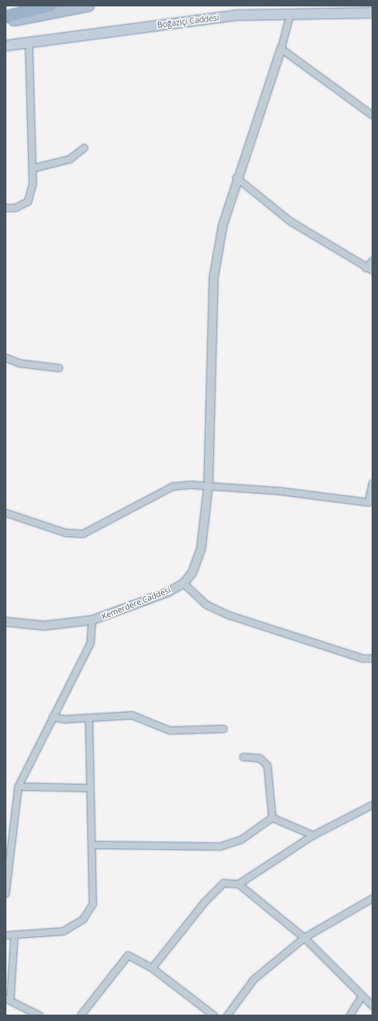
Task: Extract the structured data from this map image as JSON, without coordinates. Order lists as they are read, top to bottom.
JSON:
{
  "streets": {
    "main road": ["Boğaziçi Caddesi"],
    "street": ["Kemerdere Caddesi"]
  }
}
